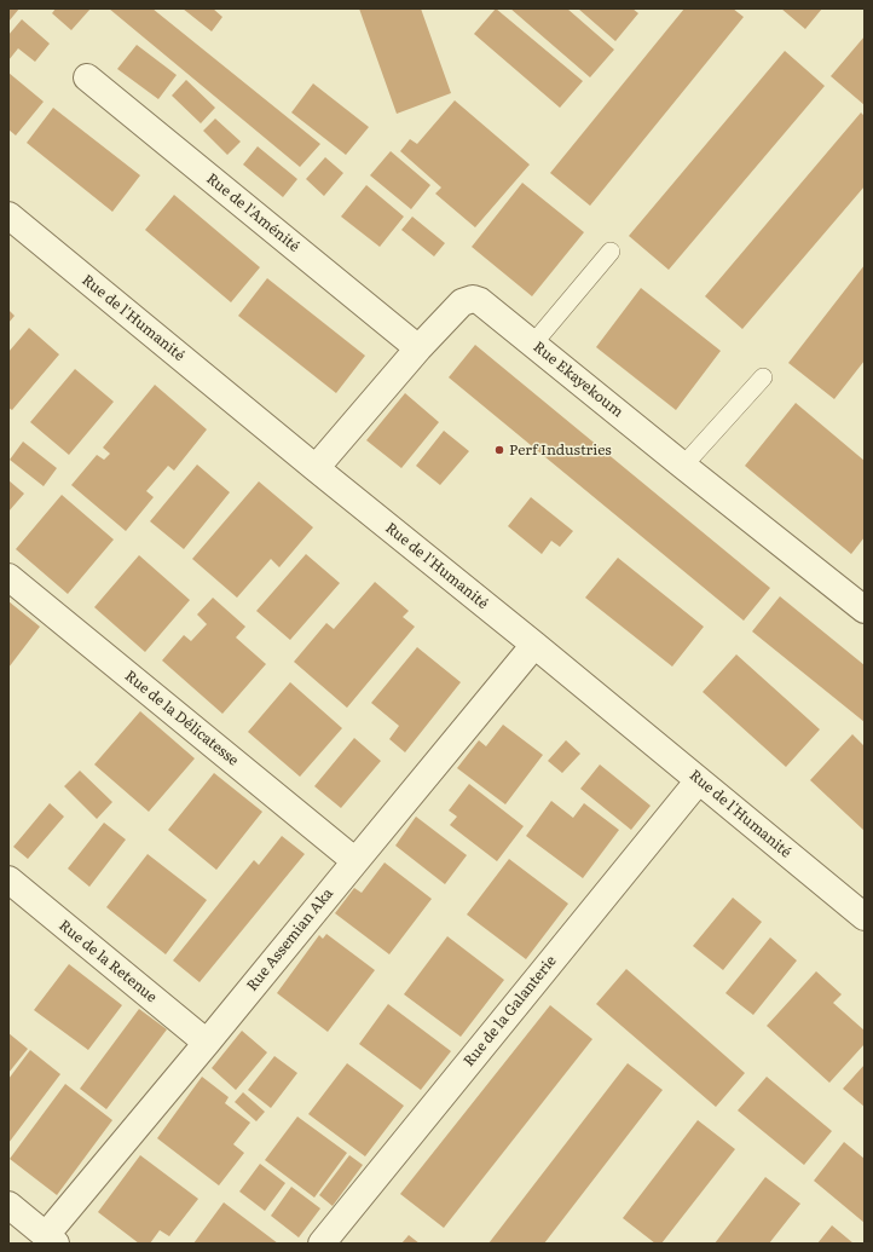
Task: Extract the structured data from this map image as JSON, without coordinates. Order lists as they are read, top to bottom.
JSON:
{
  "streets": {
    "street": [
      "Rue de l'Aménité",
      "Rue de l'Humanité",
      "Rue Ekayekoum",
      "Rue de la Délicatesse",
      "Rue Assemian Aka",
      "Rue de la Retenue",
      "Rue de la Galanterie"
    ]
  },
  "crossings": [
    ["Rue de l'Aménité", "Rue Ekayekoum"],
    ["Rue de l'Humanité", "Rue Ekayekoum"],
    ["Rue de l'Humanité", "Rue Assemian Aka"],
    ["Rue de l'Humanité", "Rue de la Galanterie"],
    ["Rue de la Délicatesse", "Rue Assemian Aka"],
    ["Rue Assemian Aka", "Rue de la Retenue"]
  ],
  "places": ["Perf Industries"]
}
